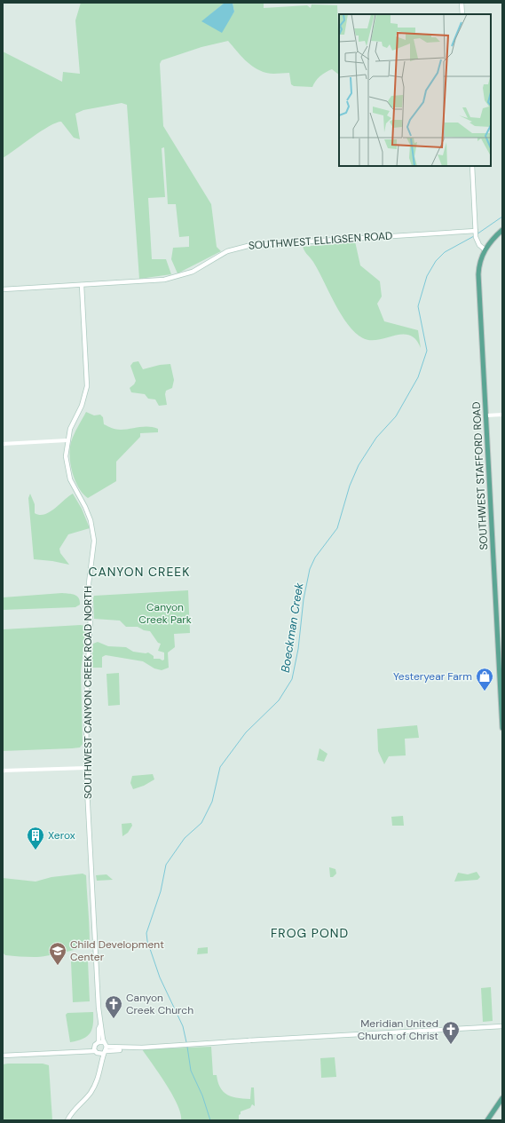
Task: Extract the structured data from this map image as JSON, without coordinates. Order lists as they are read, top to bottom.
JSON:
{
  "streets": {
    "main road": ["SOUTHWEST ELLIGSEN ROAD", "SOUTHWEST STAFFORD ROAD", "SOUTHWEST CANYON CREEK ROAD NORTH"]
  },
  "crossings": [
    ["SOUTHWEST ELLIGSEN ROAD", "SOUTHWEST CANYON CREEK ROAD NORTH"]
  ],
  "districts": ["CANYON CREEK", "FROG POND"],
  "water": ["Boeckman Creek"],
  "parks": ["Canyon Creek Park"],
  "places": {
    "shop": ["Yesteryear Farm"],
    "building": ["Xerox"],
    "school or university": ["Child Development Center"],
    "church": ["Canyon Creek Church", "Meridian United Church of Christ"]
  }
}
